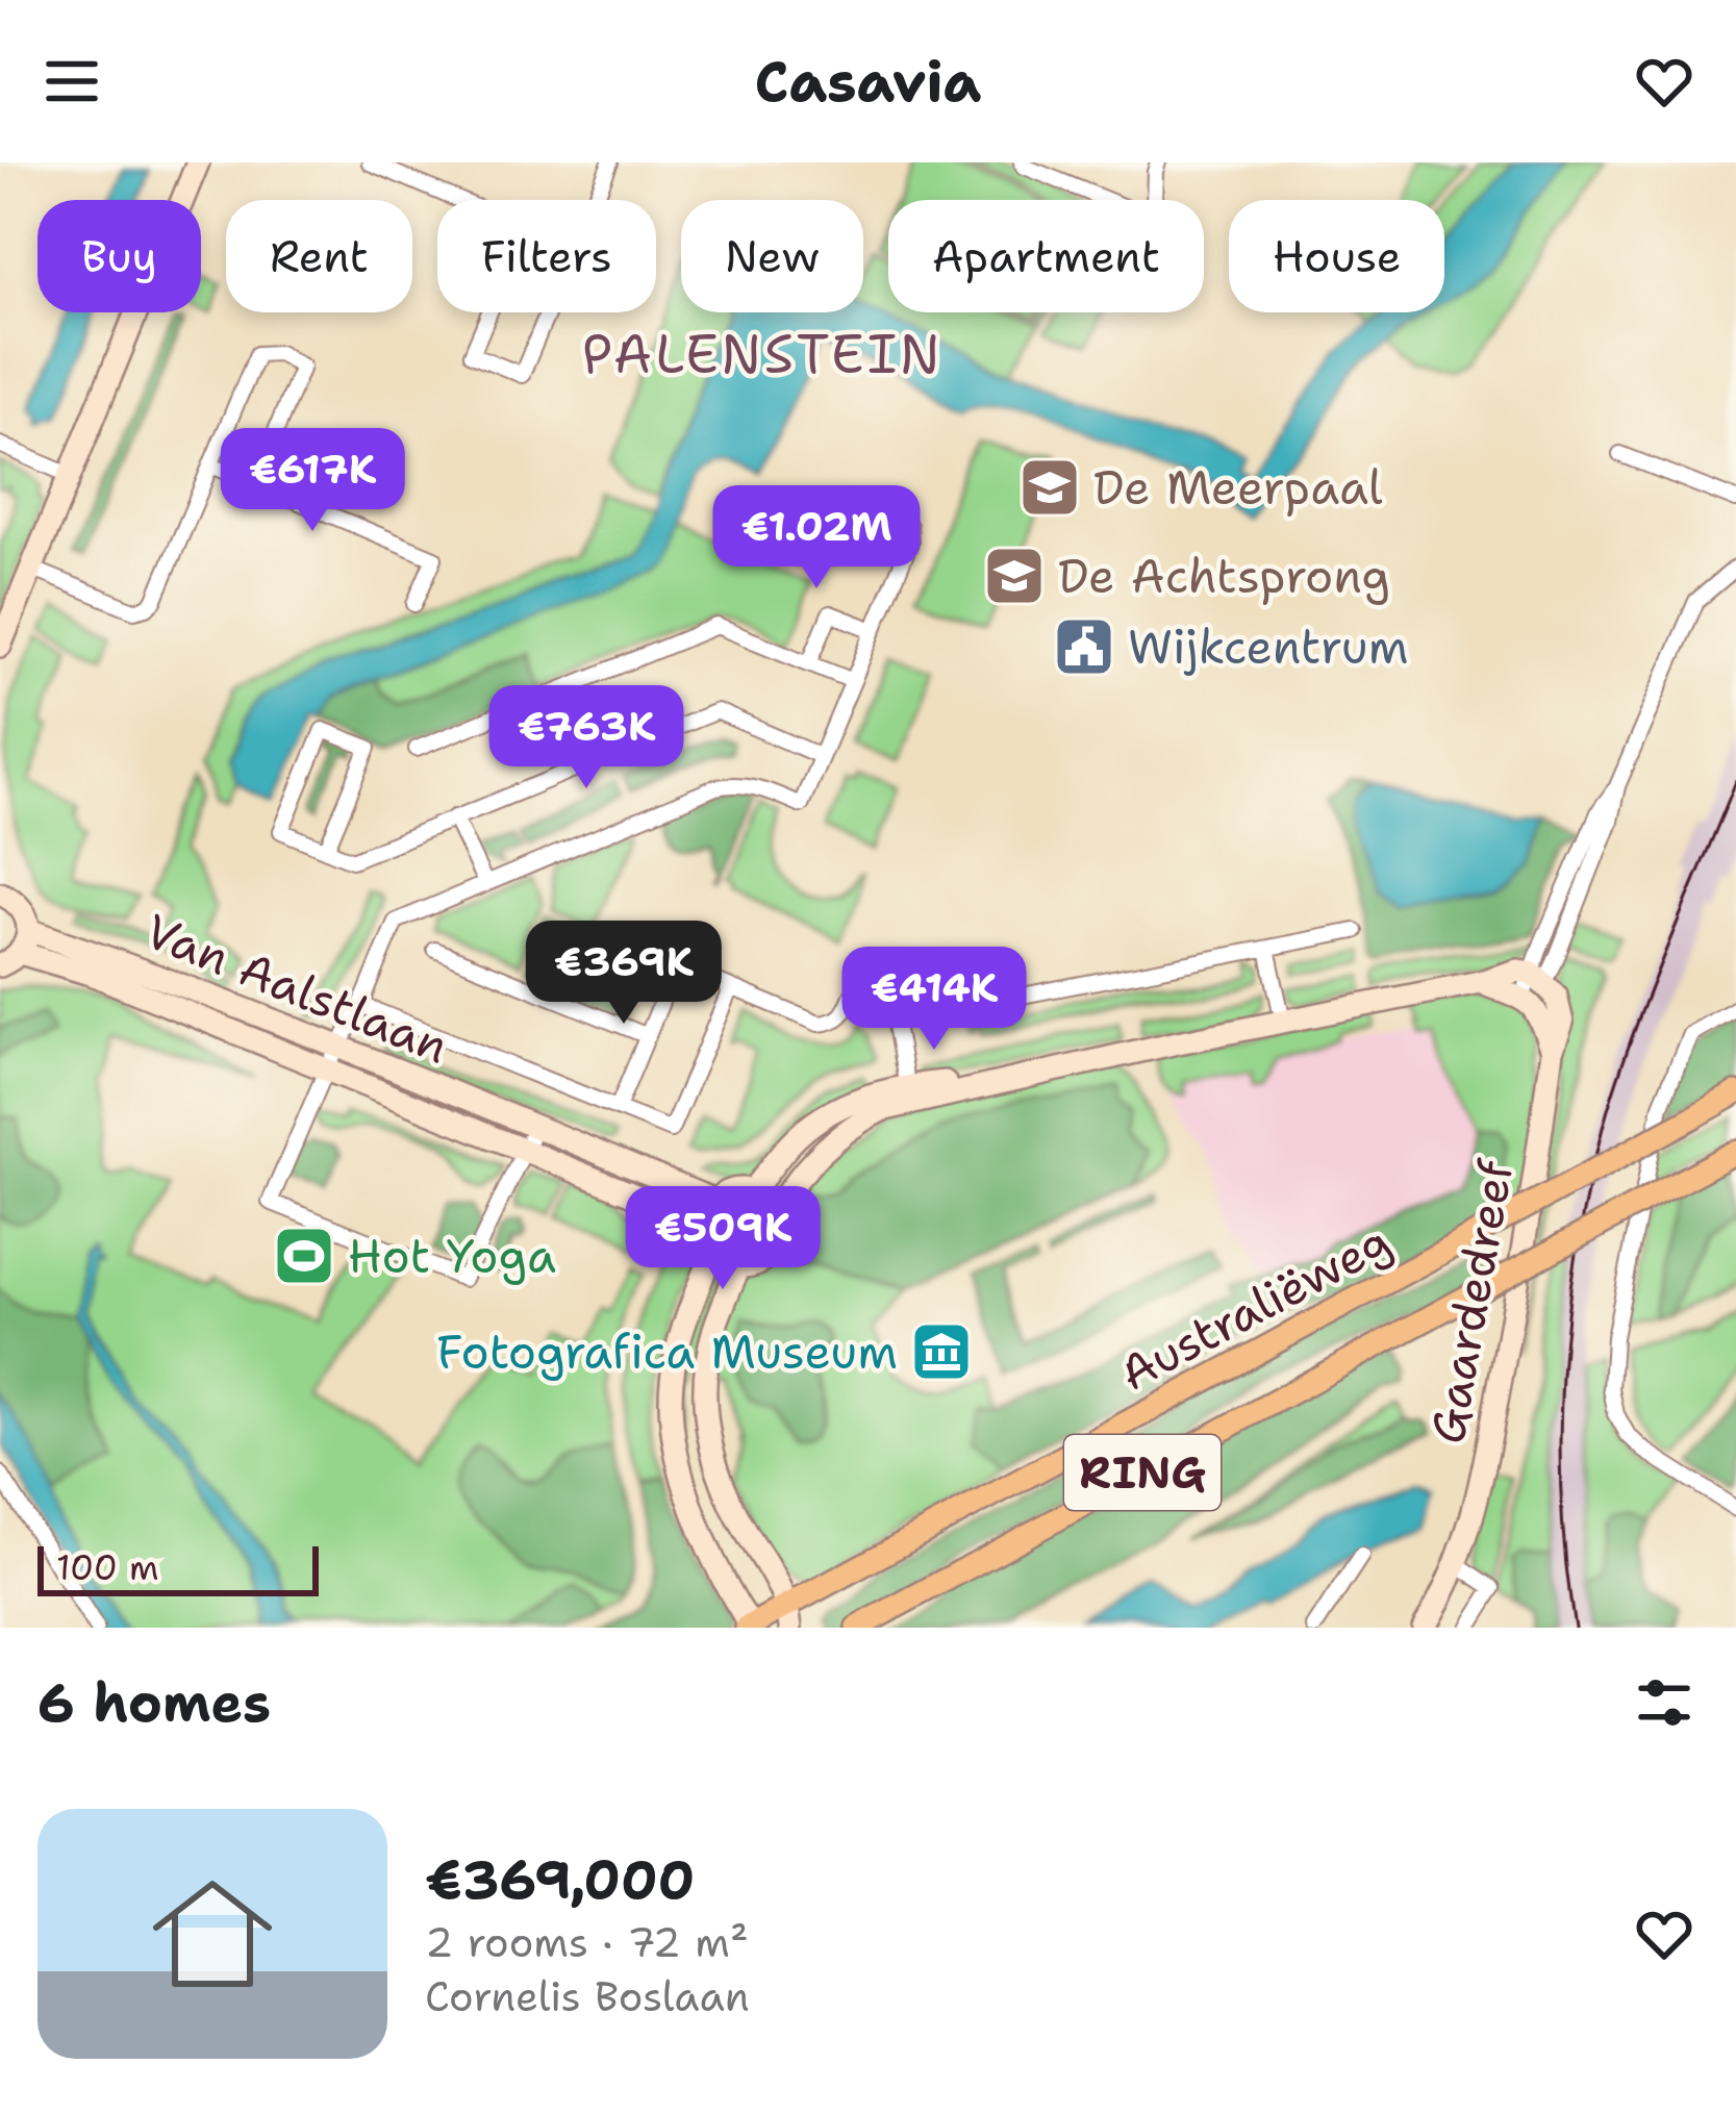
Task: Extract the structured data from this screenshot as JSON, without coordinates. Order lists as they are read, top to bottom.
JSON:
{
  "streets": {
    "main road": ["Australiëweg", "RING"],
    "street": ["Van Aalstlaan", "Gaardedreef"]
  },
  "districts": ["PALENSTEIN"],
  "places": {
    "school or university": ["De Meerpaal", "De Achtsprong"],
    "public building": ["Wijkcentrum"],
    "sports": ["Hot Yoga"],
    "museum": ["Fotografica Museum"]
  },
  "scale_bar": "100 m",
  "page": {
    "header": "Casavia",
    "chip": [
      "Buy",
      "Rent",
      "Filters",
      "New",
      "Apartment",
      "House"
    ],
    "price": [
      "€617K",
      "€1.02M",
      "€763K",
      "€369K",
      "€414K",
      "€509K"
    ],
    "scale": "100 m",
    "heading": "6 homes",
    "list": [
      {
        "name": "€369,000",
        "note": "2 rooms · 72 m² · Cornelis Boslaan"
      }
    ]
  }
}
